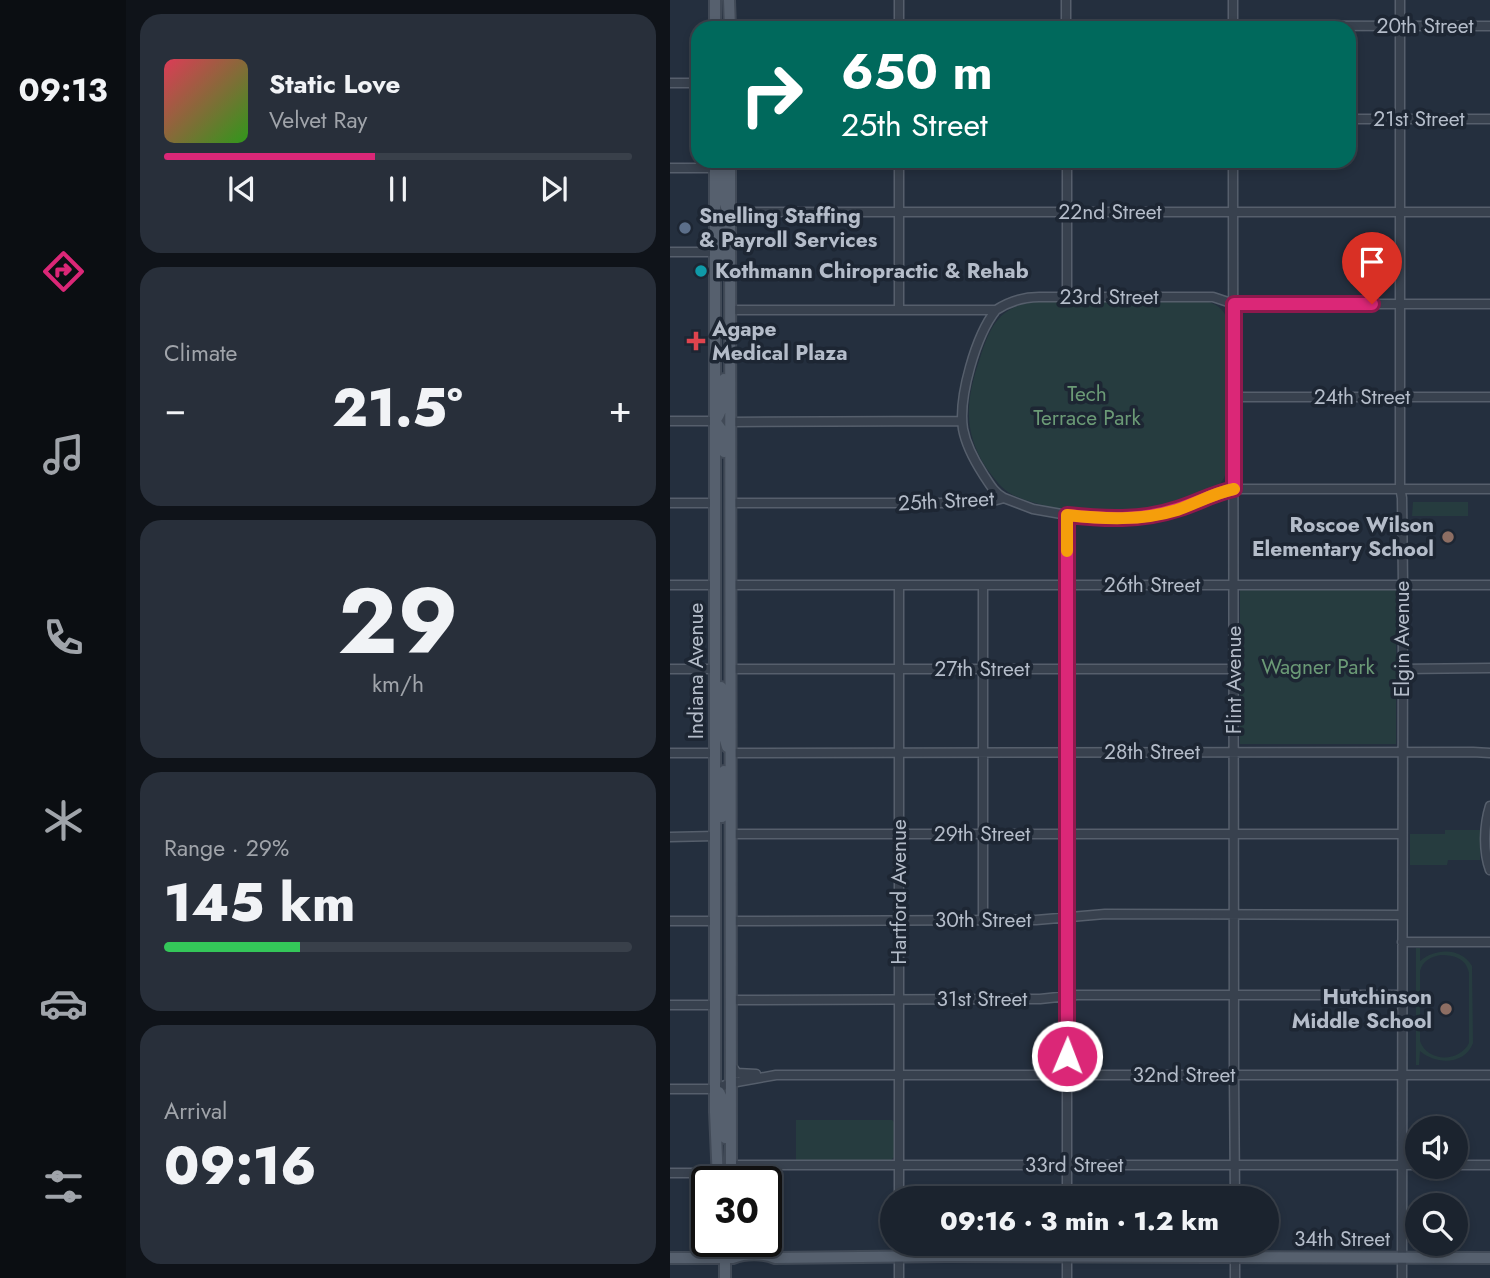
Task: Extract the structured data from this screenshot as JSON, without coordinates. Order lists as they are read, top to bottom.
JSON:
{
  "streets": {
    "main road": ["Indiana Avenue", "34th Street"],
    "street": [
      "20th Street",
      "21st Street",
      "22nd Street",
      "23rd Street",
      "24th Street",
      "25th Street",
      "26th Street",
      "Elgin Avenue",
      "27th Street",
      "Flint Avenue",
      "28th Street",
      "29th Street",
      "Hartford Avenue",
      "30th Street",
      "31st Street",
      "32nd Street",
      "33rd Street"
    ]
  },
  "crossings": [
    ["20th Street", "Elgin Avenue"],
    ["21st Street", "Elgin Avenue"],
    ["22nd Street", "Elgin Avenue"],
    ["22nd Street", "Indiana Avenue"],
    ["22nd Street", "Flint Avenue"],
    ["23rd Street", "Elgin Avenue"],
    ["23rd Street", "Indiana Avenue"],
    ["23rd Street", "Flint Avenue"],
    ["24th Street", "Elgin Avenue"],
    ["24th Street", "Flint Avenue"],
    ["25th Street", "Elgin Avenue"],
    ["25th Street", "Indiana Avenue"],
    ["25th Street", "Flint Avenue"],
    ["26th Street", "Elgin Avenue"],
    ["26th Street", "Indiana Avenue"],
    ["26th Street", "Flint Avenue"],
    ["26th Street", "Hartford Avenue"],
    ["Elgin Avenue", "28th Street"],
    ["Elgin Avenue", "29th Street"],
    ["Elgin Avenue", "30th Street"],
    ["Elgin Avenue", "31st Street"],
    ["Elgin Avenue", "32nd Street"],
    ["Elgin Avenue", "33rd Street"],
    ["Elgin Avenue", "34th Street"],
    ["27th Street", "Indiana Avenue"],
    ["27th Street", "Flint Avenue"],
    ["27th Street", "Hartford Avenue"],
    ["Indiana Avenue", "28th Street"],
    ["Indiana Avenue", "29th Street"],
    ["Indiana Avenue", "30th Street"],
    ["Indiana Avenue", "31st Street"],
    ["Indiana Avenue", "32nd Street"],
    ["Indiana Avenue", "33rd Street"],
    ["Flint Avenue", "28th Street"],
    ["Flint Avenue", "29th Street"],
    ["Flint Avenue", "30th Street"],
    ["Flint Avenue", "31st Street"],
    ["Flint Avenue", "32nd Street"],
    ["Flint Avenue", "33rd Street"],
    ["28th Street", "Hartford Avenue"],
    ["29th Street", "Hartford Avenue"],
    ["Hartford Avenue", "30th Street"],
    ["Hartford Avenue", "31st Street"],
    ["Hartford Avenue", "32nd Street"],
    ["Hartford Avenue", "33rd Street"]
  ],
  "parks": ["Tech Terrace Park", "Wagner Park"],
  "places": {
    "other": [
      "Snelling Staffing & Payroll Services",
      "Kothmann Chiropractic & Rehab",
      "Roscoe Wilson Elementary School",
      "Hutchinson Middle School"
    ],
    "health": ["Agape Medical Plaza"]
  },
  "page": {
    "tabs": "09:13",
    "turn": ["650 m", "25th Street"],
    "song": ["Static Love", "Velvet Ray"],
    "tile": [
      "Climate",
      ["29", "km/h"],
      ["Range · 29%", "145 km"],
      ["Arrival", "09:16"]
    ],
    "heat": ["−", "21.5°", "+"],
    "limit": "30",
    "trip": "09:16 · 3 min · 1.2 km"
  }
}
